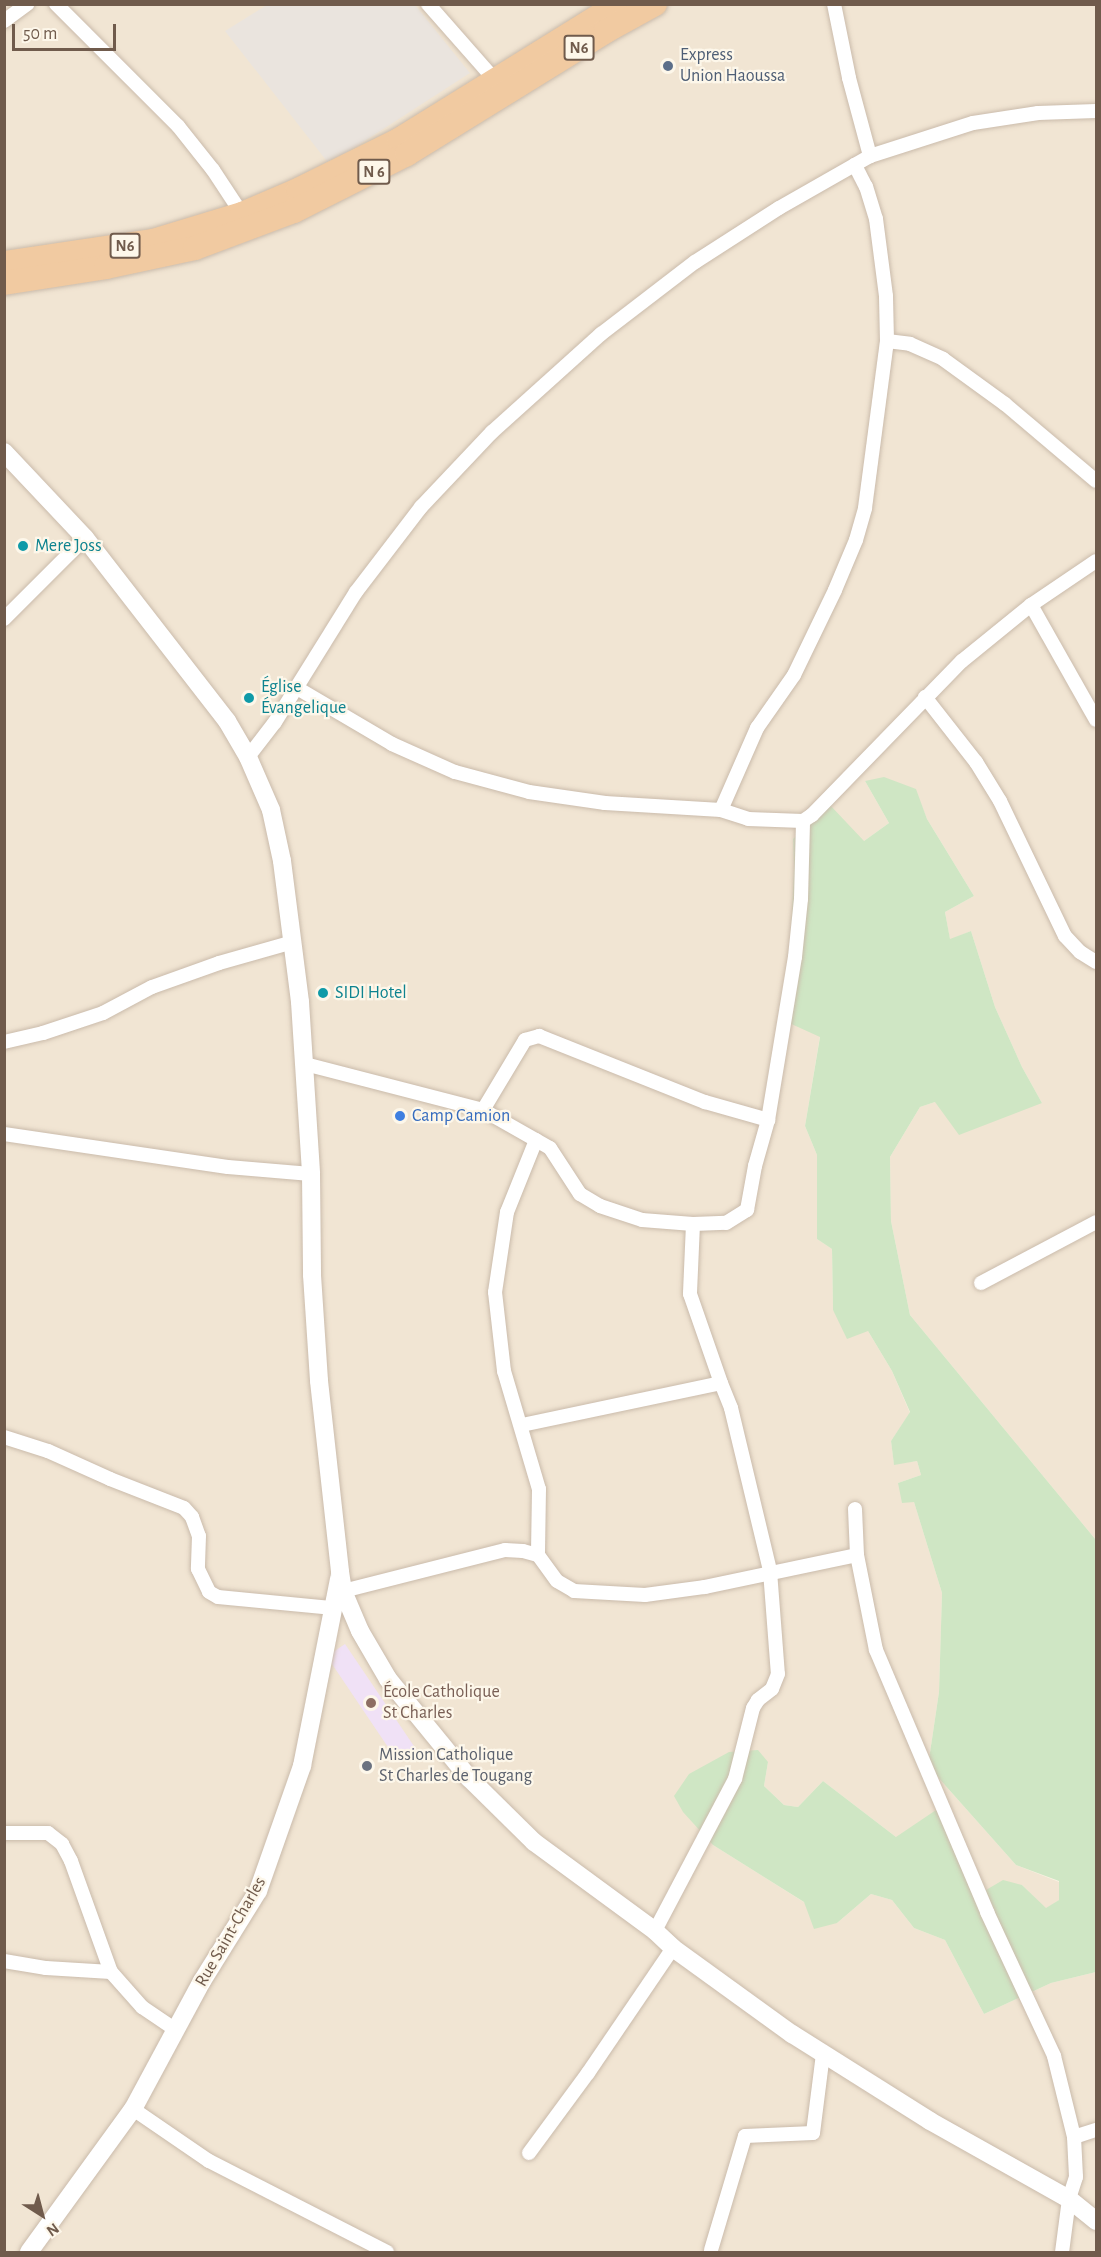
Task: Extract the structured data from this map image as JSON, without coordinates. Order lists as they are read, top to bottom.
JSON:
{
  "streets": {
    "highway": ["N6", "N 6"],
    "street": ["Rue Saint-Charles"]
  },
  "crossings": [
    ["N6", "N 6"]
  ],
  "places": [
    "Express Union Haoussa",
    "Mere Joss",
    "Église Évangelique",
    "SIDI Hotel",
    "Camp Camion",
    "École Catholique St Charles",
    "Mission Catholique St Charles de Tougang"
  ],
  "scale_bar": "50 m",
  "north": "bottom right"
}
